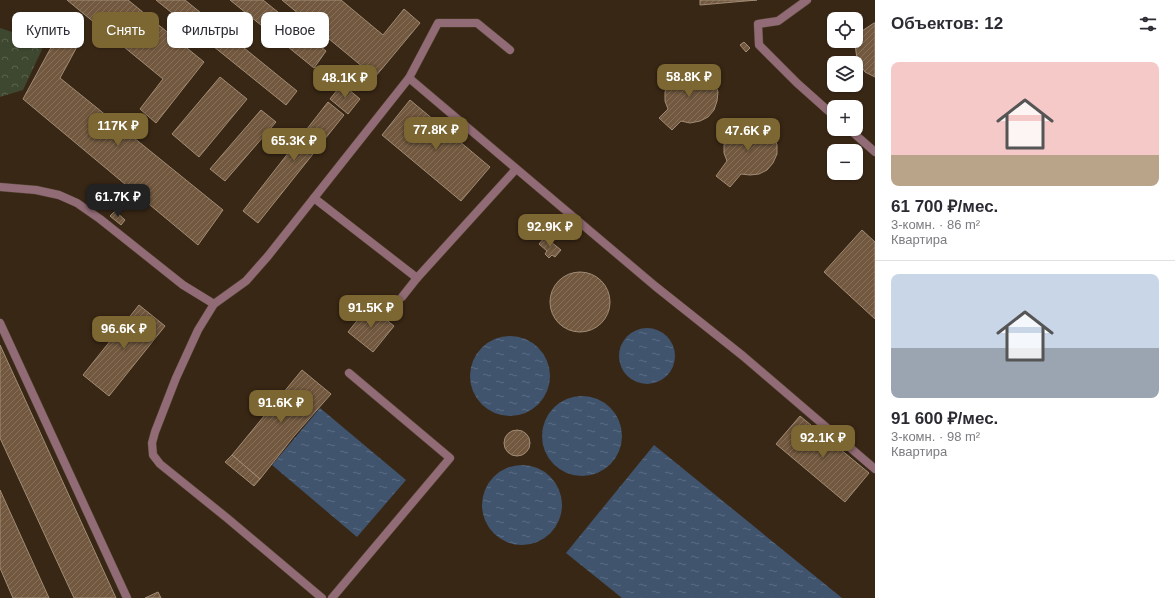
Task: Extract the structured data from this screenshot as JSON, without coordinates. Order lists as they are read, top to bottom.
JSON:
{
  "page": {
    "heading": "Объектов: 12",
    "map_buttons": ["+", "−"],
    "chip": [
      "Купить",
      "Снять",
      "Фильтры",
      "Новое"
    ],
    "list": [
      {
        "name": "61 700 ₽/мес.",
        "note": "3-комн. · 86 m² · Квартира"
      },
      {
        "name": "91 600 ₽/мес.",
        "note": "3-комн. · 98 m² · Квартира"
      }
    ],
    "price": [
      "58.8K ₽",
      "48.1K ₽",
      "117K ₽",
      "77.8K ₽",
      "47.6K ₽",
      "65.3K ₽",
      "61.7K ₽",
      "92.9K ₽",
      "91.5K ₽",
      "96.6K ₽",
      "91.6K ₽",
      "92.1K ₽"
    ]
  }
}
